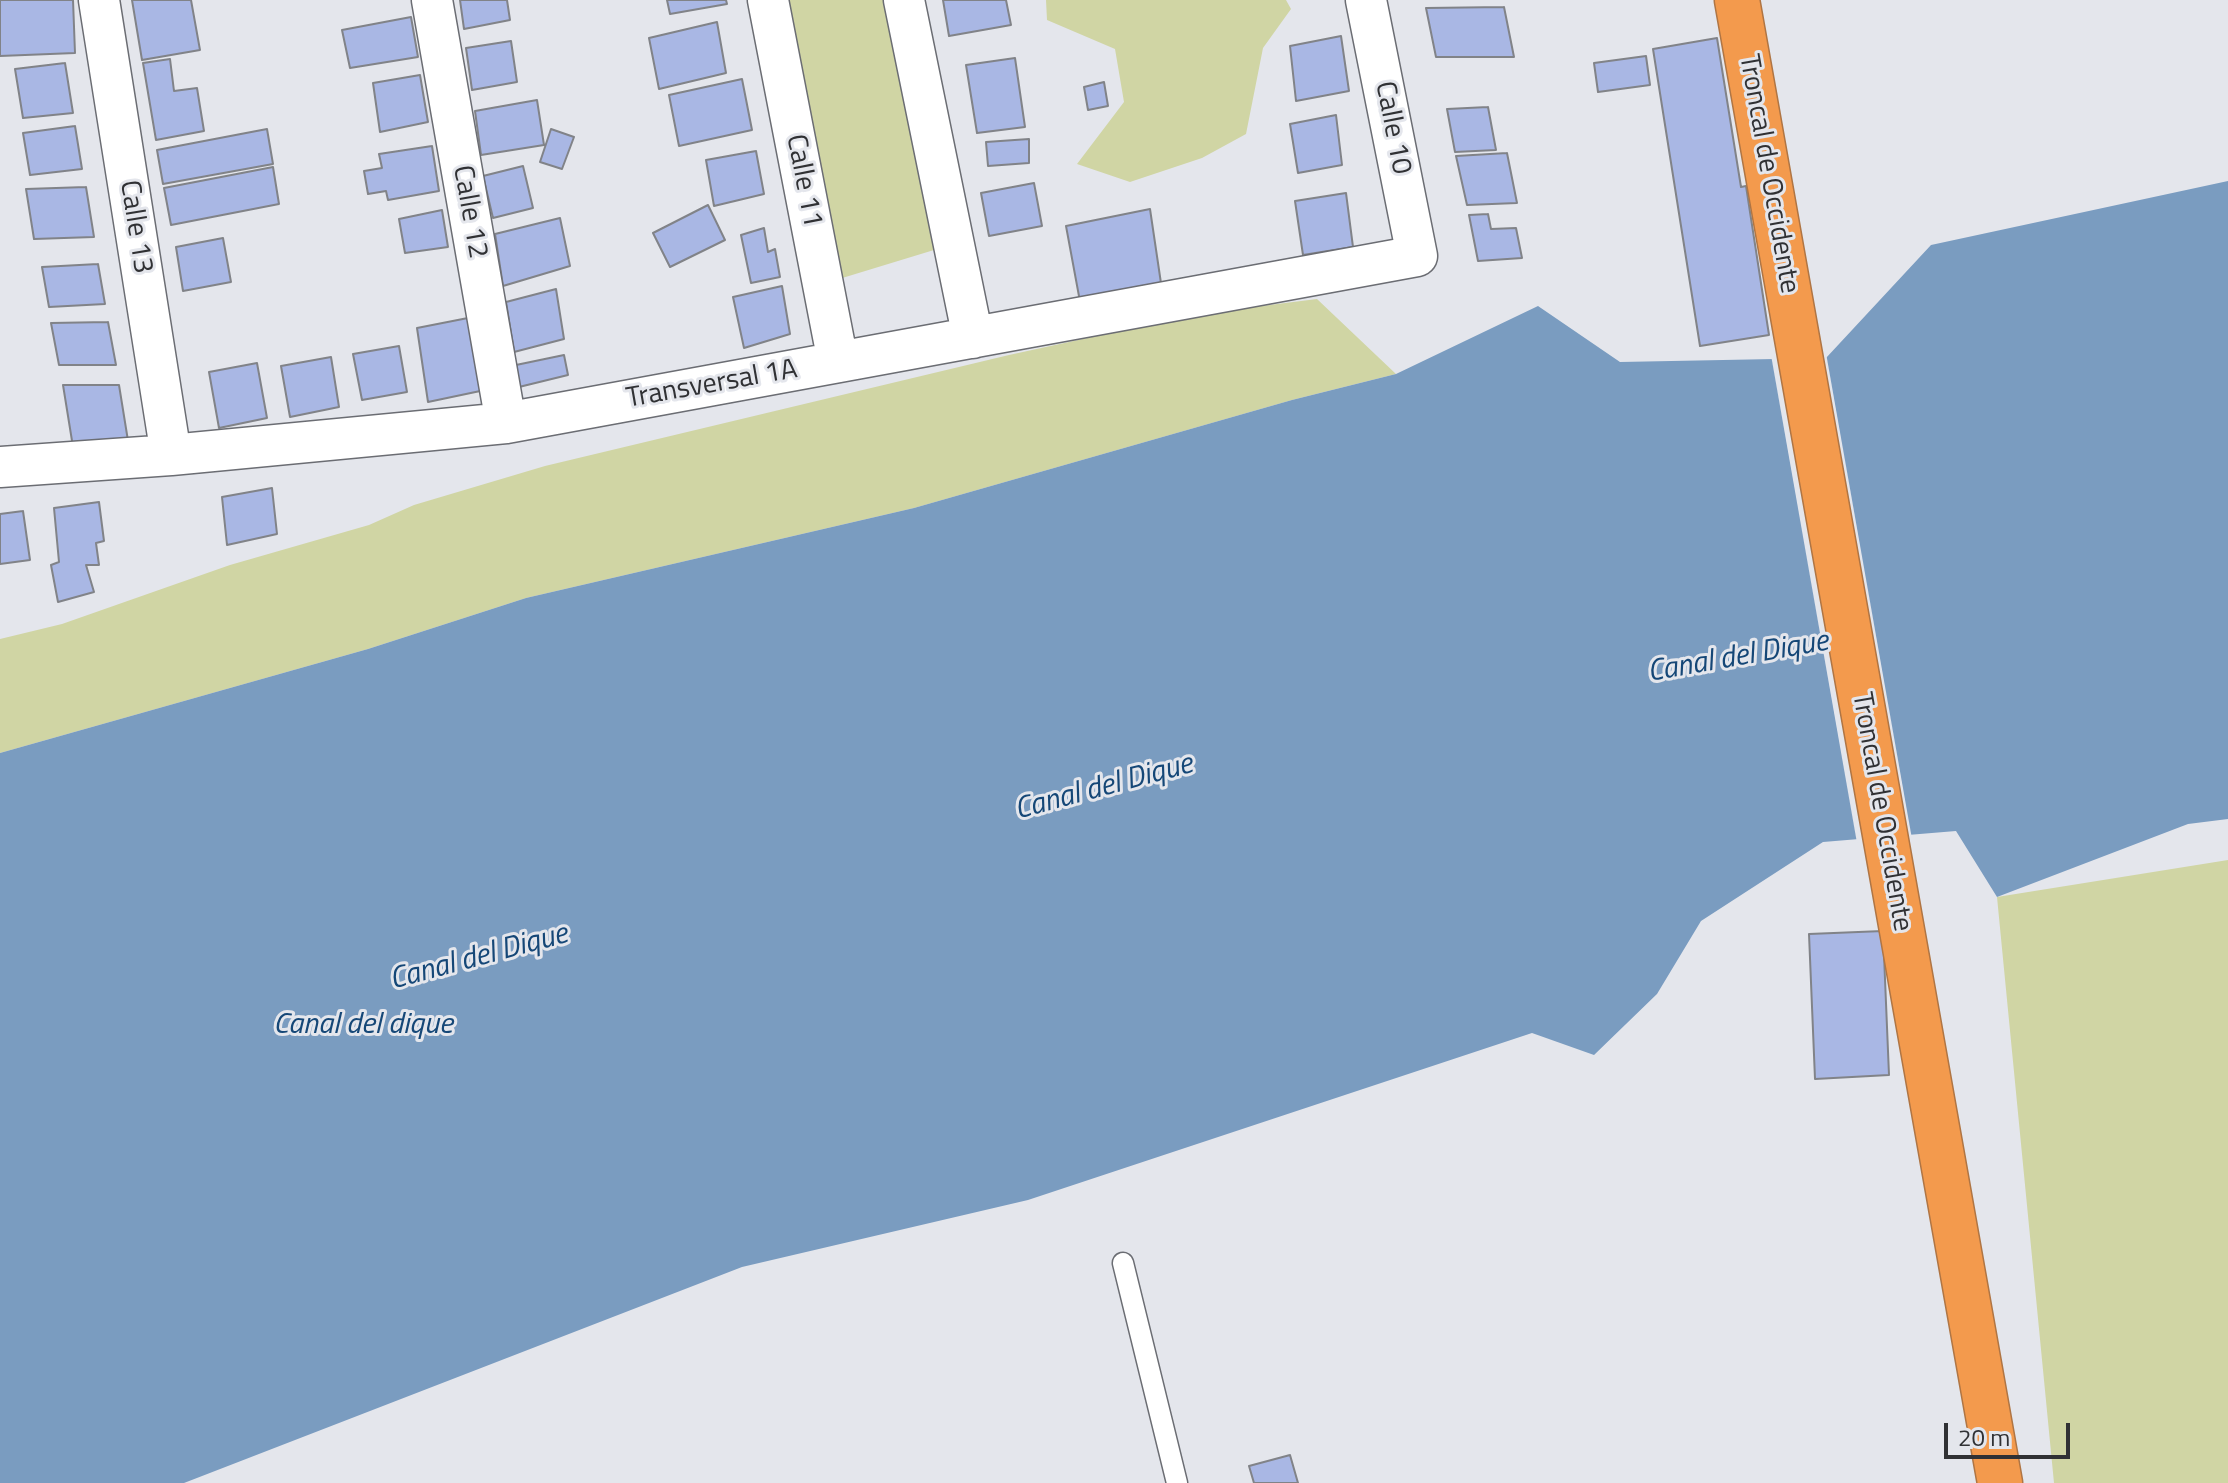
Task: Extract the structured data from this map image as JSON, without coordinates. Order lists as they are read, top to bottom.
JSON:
{
  "streets": {
    "highway": ["Troncal de Occidente"],
    "street": [
      "Calle 10",
      "Calle 11",
      "Calle 12",
      "Calle 13",
      "Transversal 1A"
    ]
  },
  "crossings": [
    ["Calle 10", "Transversal 1A"],
    ["Calle 11", "Transversal 1A"],
    ["Calle 12", "Transversal 1A"],
    ["Calle 13", "Transversal 1A"]
  ],
  "water": ["Canal del Dique", "Canal del dique"],
  "scale_bar": "20 m"
}
